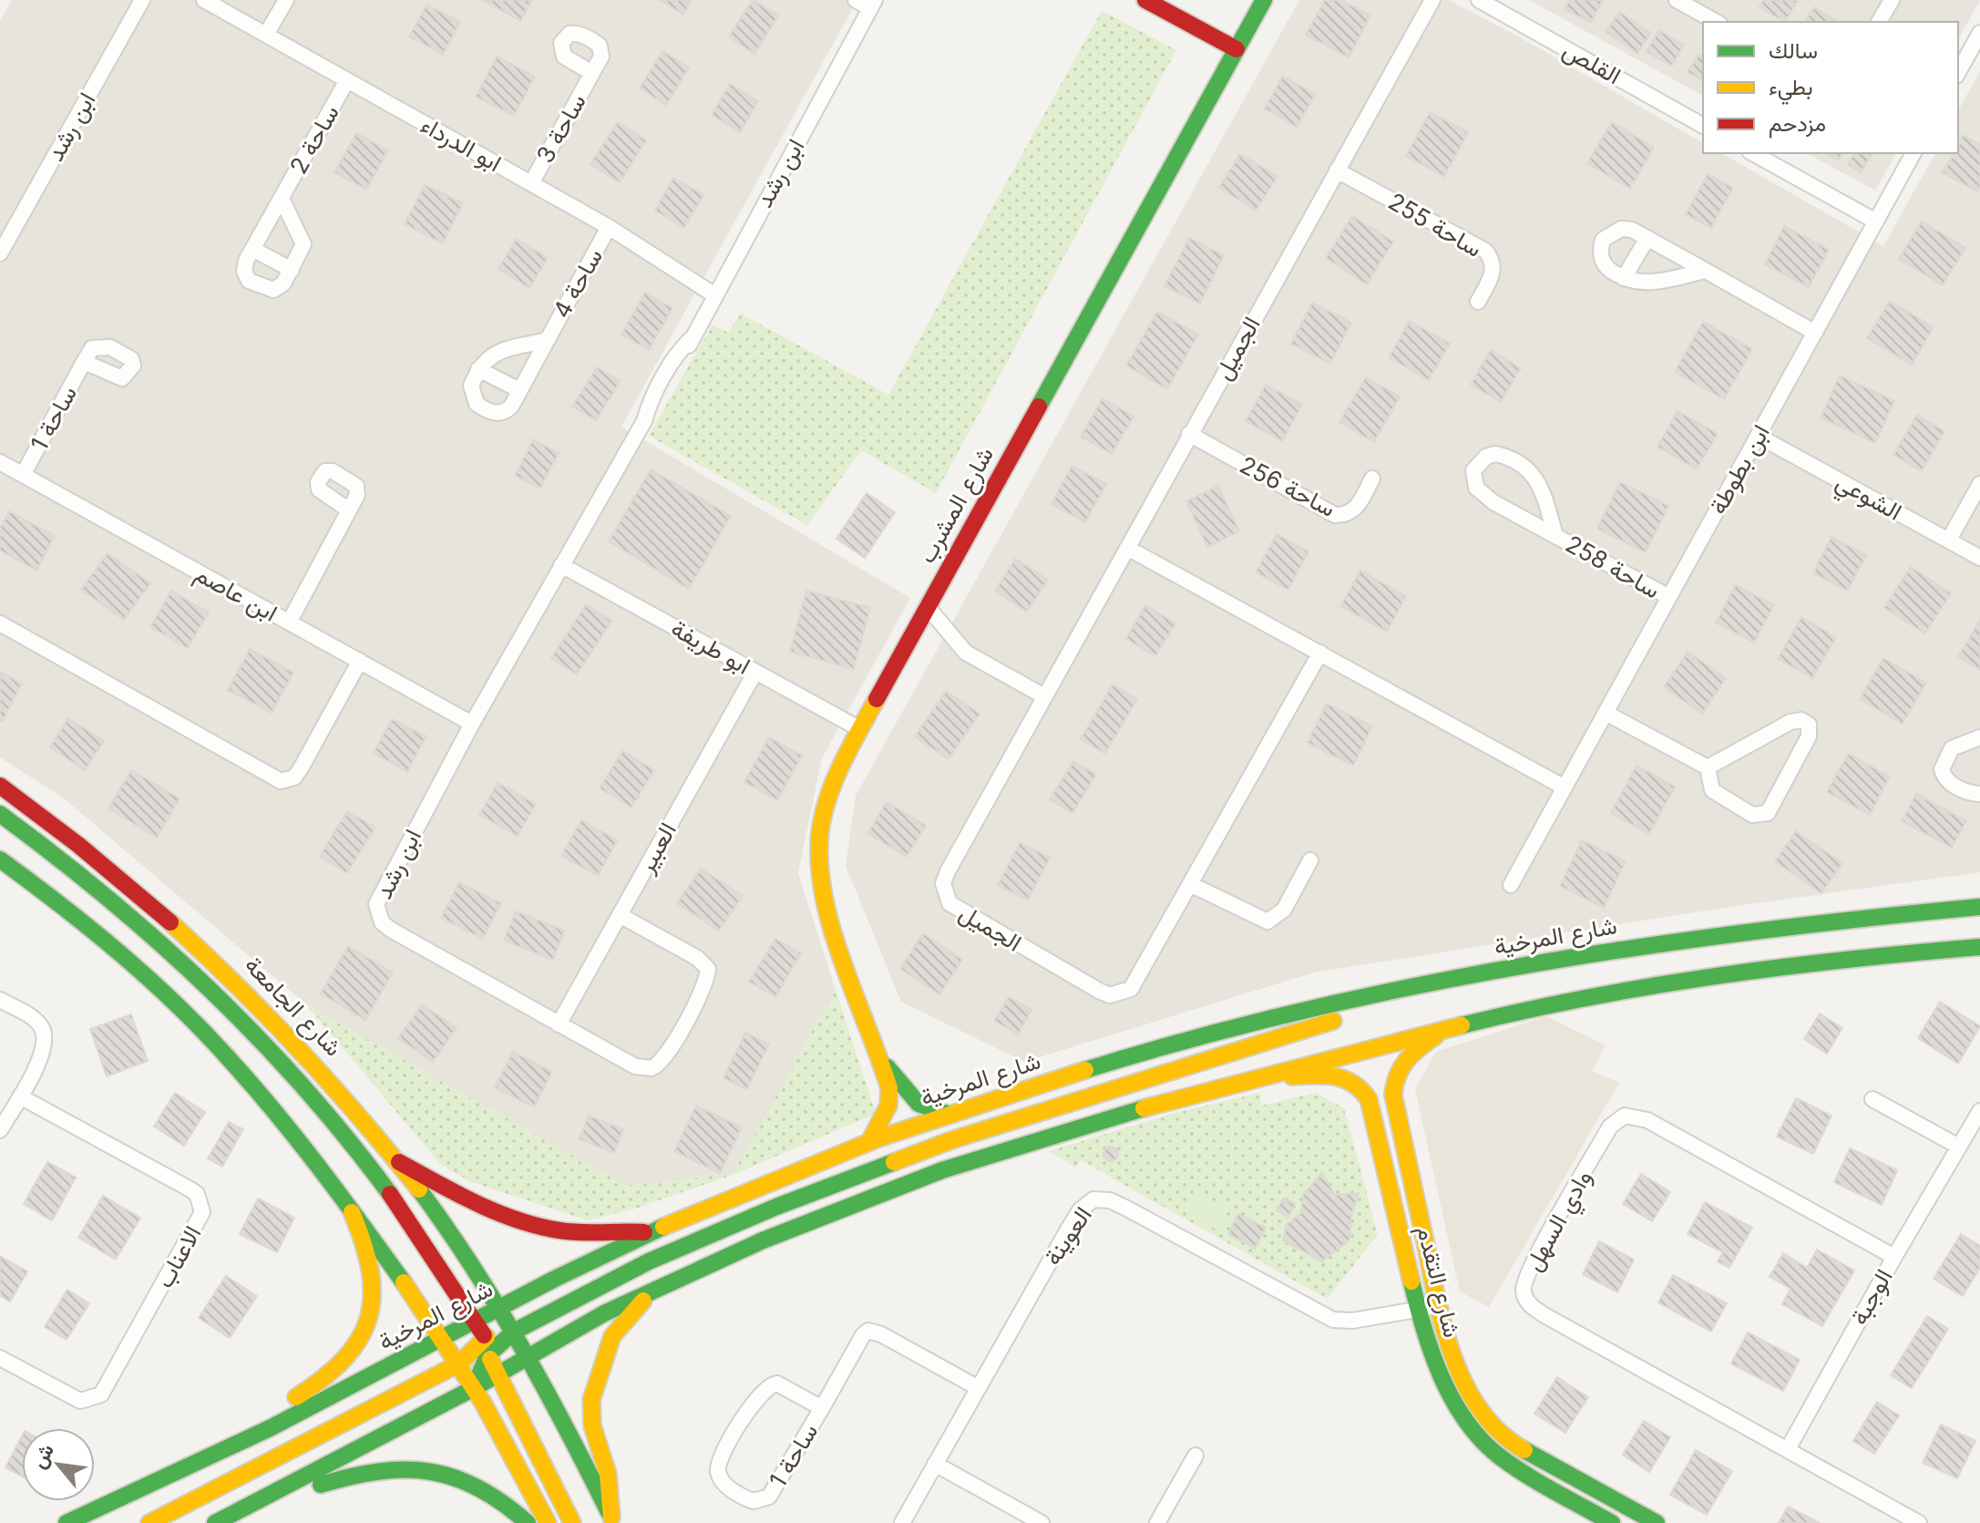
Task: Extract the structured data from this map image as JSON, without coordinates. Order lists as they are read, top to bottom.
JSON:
{
  "streets": {
    "main road": [
      "شارع المشرب",
      "شارع المرخية",
      "شارع الجامعة",
      "شارع التقدم"
    ],
    "street": [
      "القلص",
      "ابن رشد",
      "ساحة 3",
      "ساحة 2",
      "ابو الدرداء",
      "ساحة 255",
      "ساحة 4",
      "الجميل",
      "ساحة 1",
      "ابن بطوطة",
      "ساحة 256",
      "الشوعي",
      "ساحة 258",
      "ابن عاصم",
      "ابو طريفة",
      "العبير",
      "وادي السهل",
      "العوينة",
      "الاعناب",
      "الوجبة"
    ]
  },
  "crossings": [
    ["ابن رشد", "ابو الدرداء"],
    ["ابن رشد", "ابن عاصم"],
    ["ابن رشد", "ابو طريفة"],
    ["ابن رشد", "العبير"],
    ["ساحة 3", "ابو الدرداء"],
    ["ساحة 2", "ابو الدرداء"],
    ["ابو الدرداء", "ساحة 4"],
    ["ساحة 255", "الجميل"],
    ["الجميل", "ساحة 256"],
    ["ساحة 1", "ابن عاصم"],
    ["ساحة 1", "العوينة"],
    ["ابن بطوطة", "الشوعي"],
    ["ابن بطوطة", "ساحة 258"],
    ["شارع المشرب", "ابو طريفة"],
    ["شارع المشرب", "شارع المرخية"],
    ["ابو طريفة", "العبير"],
    ["شارع المرخية", "شارع الجامعة"],
    ["وادي السهل", "الوجبة"],
    ["العوينة", "شارع التقدم"]
  ],
  "legend": ["سالك", "بطيء", "مزدحم"],
  "north": "top left"
}
